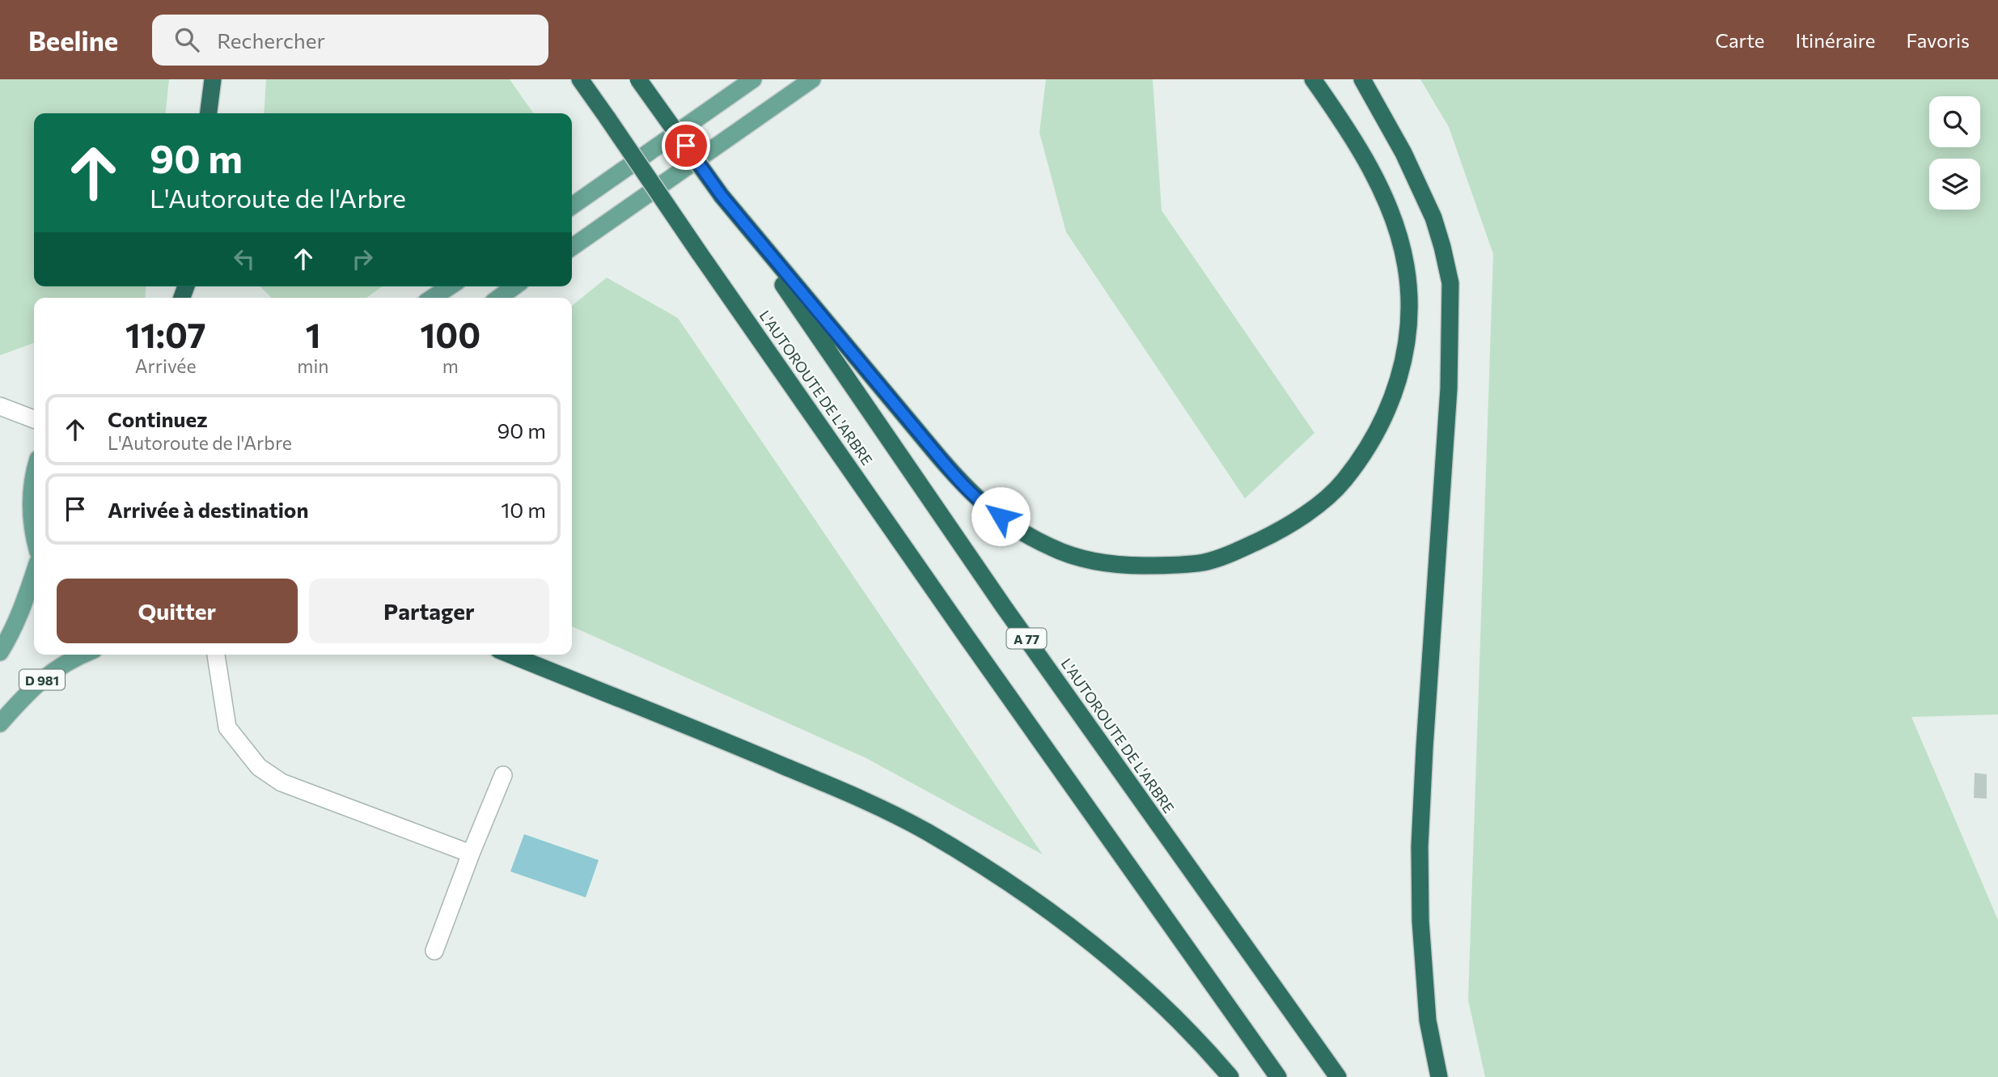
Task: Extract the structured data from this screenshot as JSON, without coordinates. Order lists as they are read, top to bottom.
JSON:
{
  "streets": {
    "highway": ["L'AUTOROUTE DE L'ARBRE", "A 77"],
    "main road": ["D 981"]
  },
  "page": {
    "header": "Beeline",
    "search": "Rechercher",
    "nav": ["Carte", "Itinéraire", "Favoris"],
    "turn": ["90 m", "L'Autoroute de l'Arbre"],
    "eta": [
      "11:07",
      "Arrivée",
      "1",
      "min",
      "100",
      "m"
    ],
    "list": [
      {
        "name": "Continuez",
        "note": "L'Autoroute de l'Arbre",
        "value": "90 m"
      },
      {
        "name": "Arrivée à destination",
        "value": "10 m"
      }
    ],
    "buttons": ["Quitter", "Partager"]
  }
}
